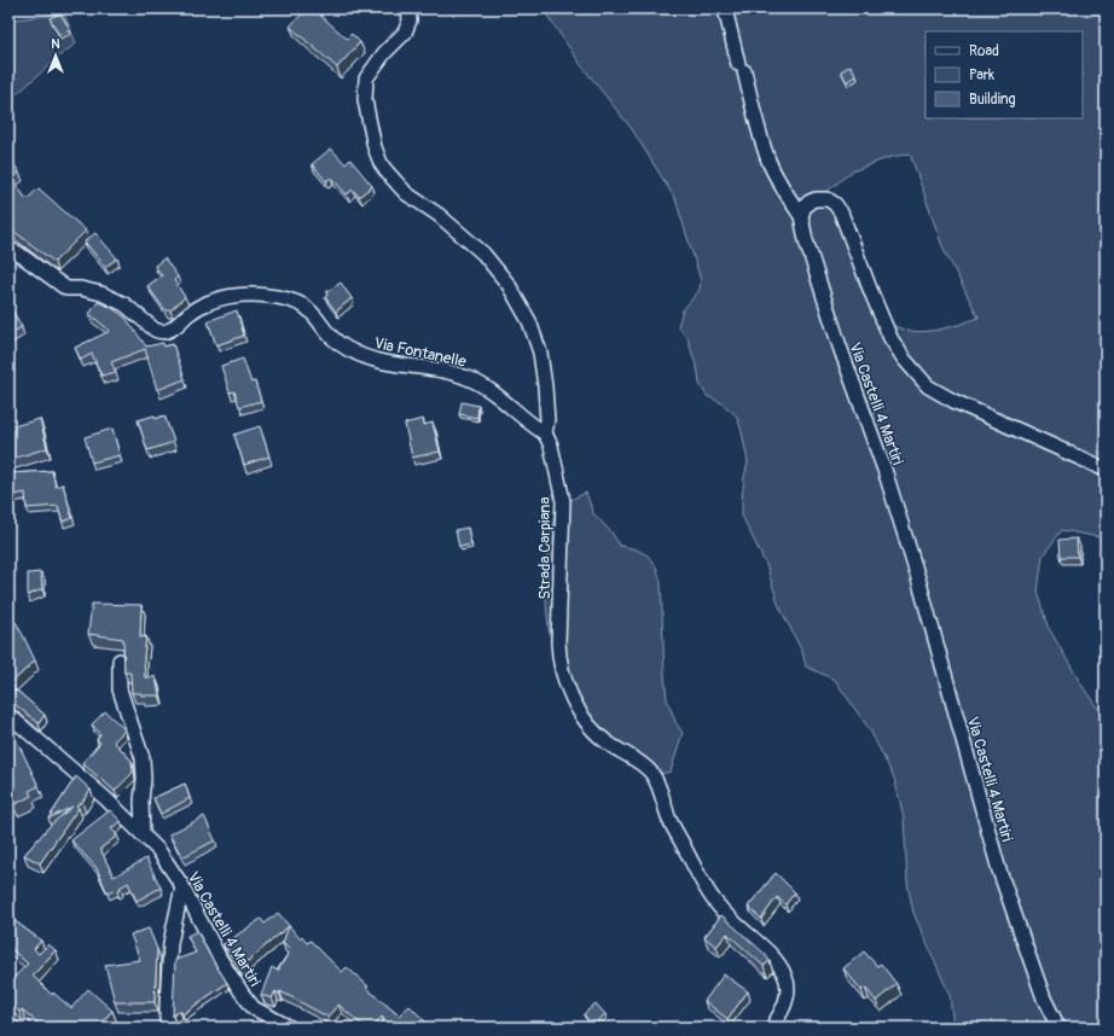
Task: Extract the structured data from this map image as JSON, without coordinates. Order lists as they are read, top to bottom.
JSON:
{
  "streets": {
    "street": ["Via Fontanelle", "Via Castelli 4 Martiri", "Strada Carpiana"]
  },
  "crossings": [
    ["Via Fontanelle", "Strada Carpiana"]
  ],
  "legend": ["Road", "Park", "Building"],
  "north": "top"
}
